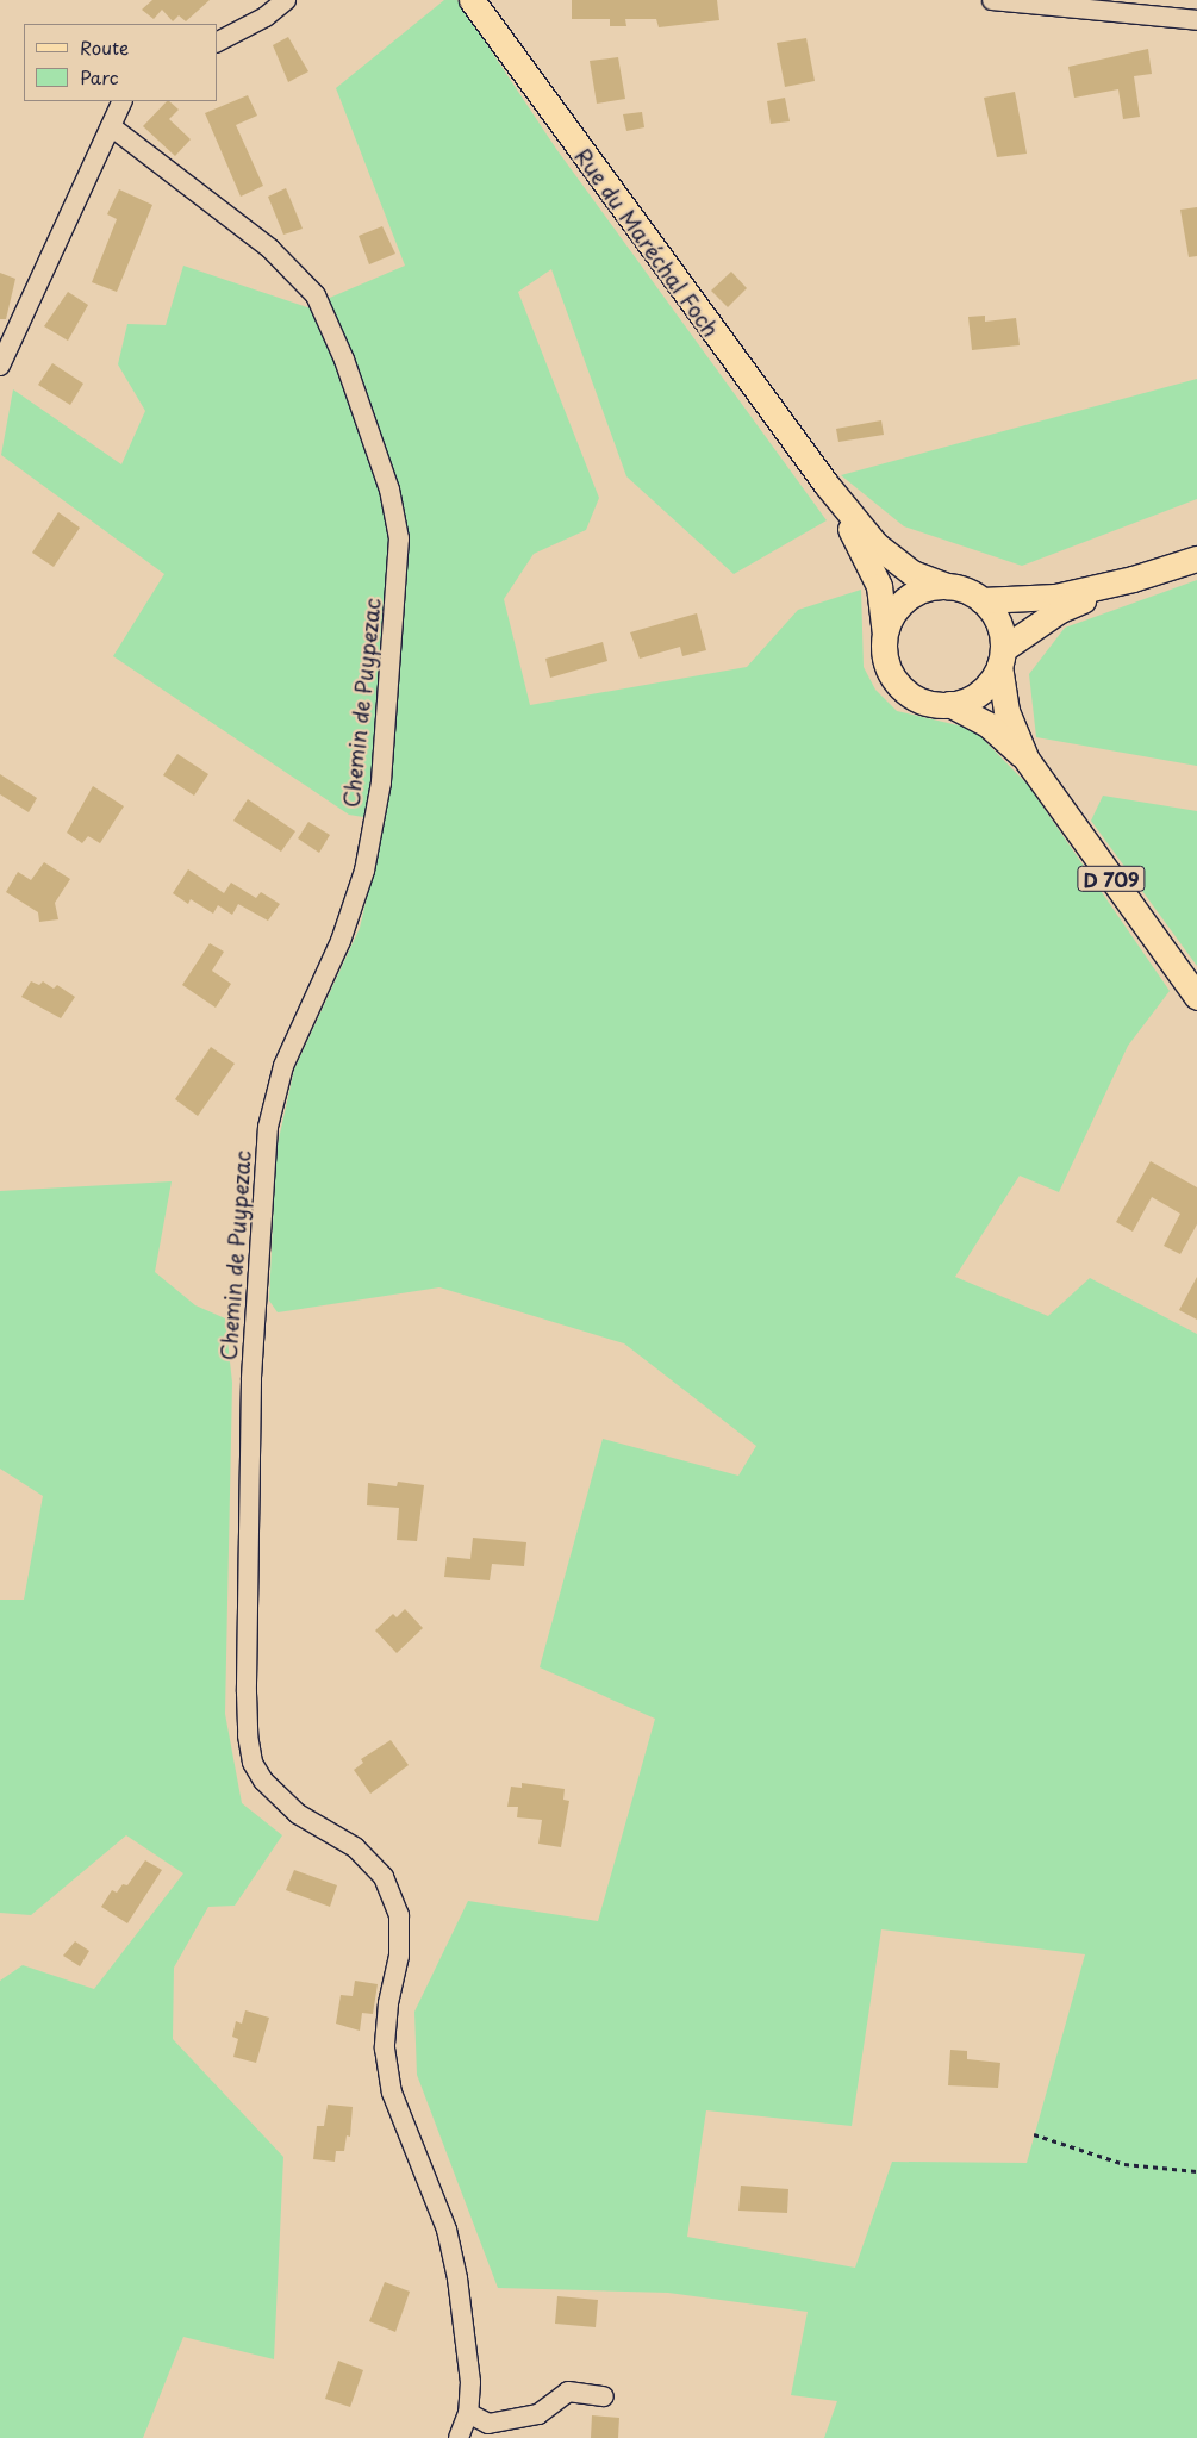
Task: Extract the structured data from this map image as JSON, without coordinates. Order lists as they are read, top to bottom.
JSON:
{
  "streets": {
    "main road": ["Rue du Maréchal Foch", "D 709"],
    "street": ["Chemin de Puypezac"]
  },
  "crossings": [
    ["Rue du Maréchal Foch", "D 709"]
  ],
  "legend": ["Route", "Parc"]
}
